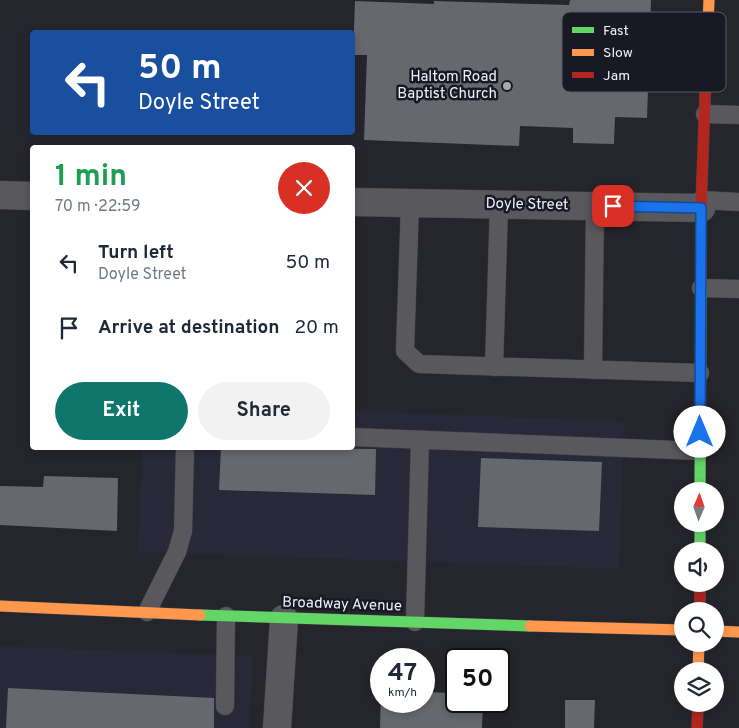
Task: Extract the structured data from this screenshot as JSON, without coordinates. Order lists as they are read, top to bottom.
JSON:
{
  "streets": {
    "main road": ["Broadway Avenue"],
    "street": ["Doyle Street"]
  },
  "places": ["Haltom Road Baptist Church"],
  "legend": ["Fast", "Slow", "Jam"],
  "north": "top",
  "page": {
    "turn": ["50 m", "Doyle Street"],
    "heading": ["1 min", "70 m · 22:59"],
    "list": [
      {
        "name": "Turn left",
        "note": "Doyle Street",
        "value": "50 m"
      },
      {
        "name": "Arrive at destination",
        "value": "20 m"
      }
    ],
    "buttons": ["Exit", "Share"],
    "speed": "47 km/h",
    "limit": "50"
  }
}
